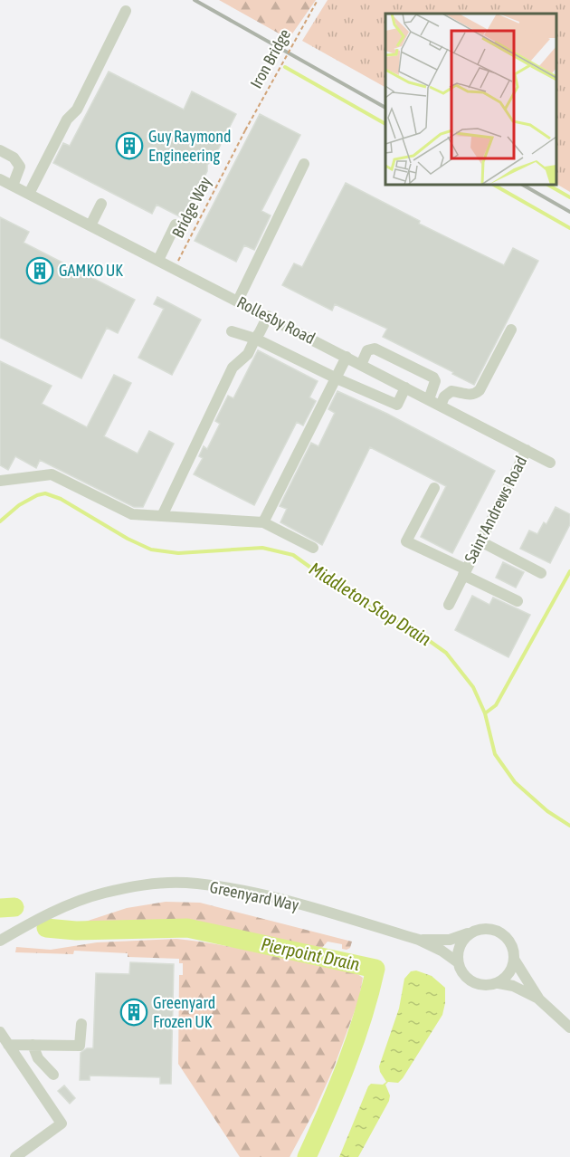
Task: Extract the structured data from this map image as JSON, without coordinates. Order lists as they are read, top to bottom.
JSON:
{
  "streets": {
    "street": ["Rollesby Road", "Saint Andrews Road", "Greenyard Way"],
    "path": ["Iron Bridge", "Bridge Way"]
  },
  "crossings": [
    ["Iron Bridge", "Bridge Way"],
    ["Bridge Way", "Rollesby Road"],
    ["Rollesby Road", "Saint Andrews Road"]
  ],
  "water": ["Middleton Stop Drain", "Pierpoint Drain"],
  "places": {
    "building": ["Guy Raymond Engineering", "GAMKO UK", "Greenyard Frozen UK"]
  }
}
